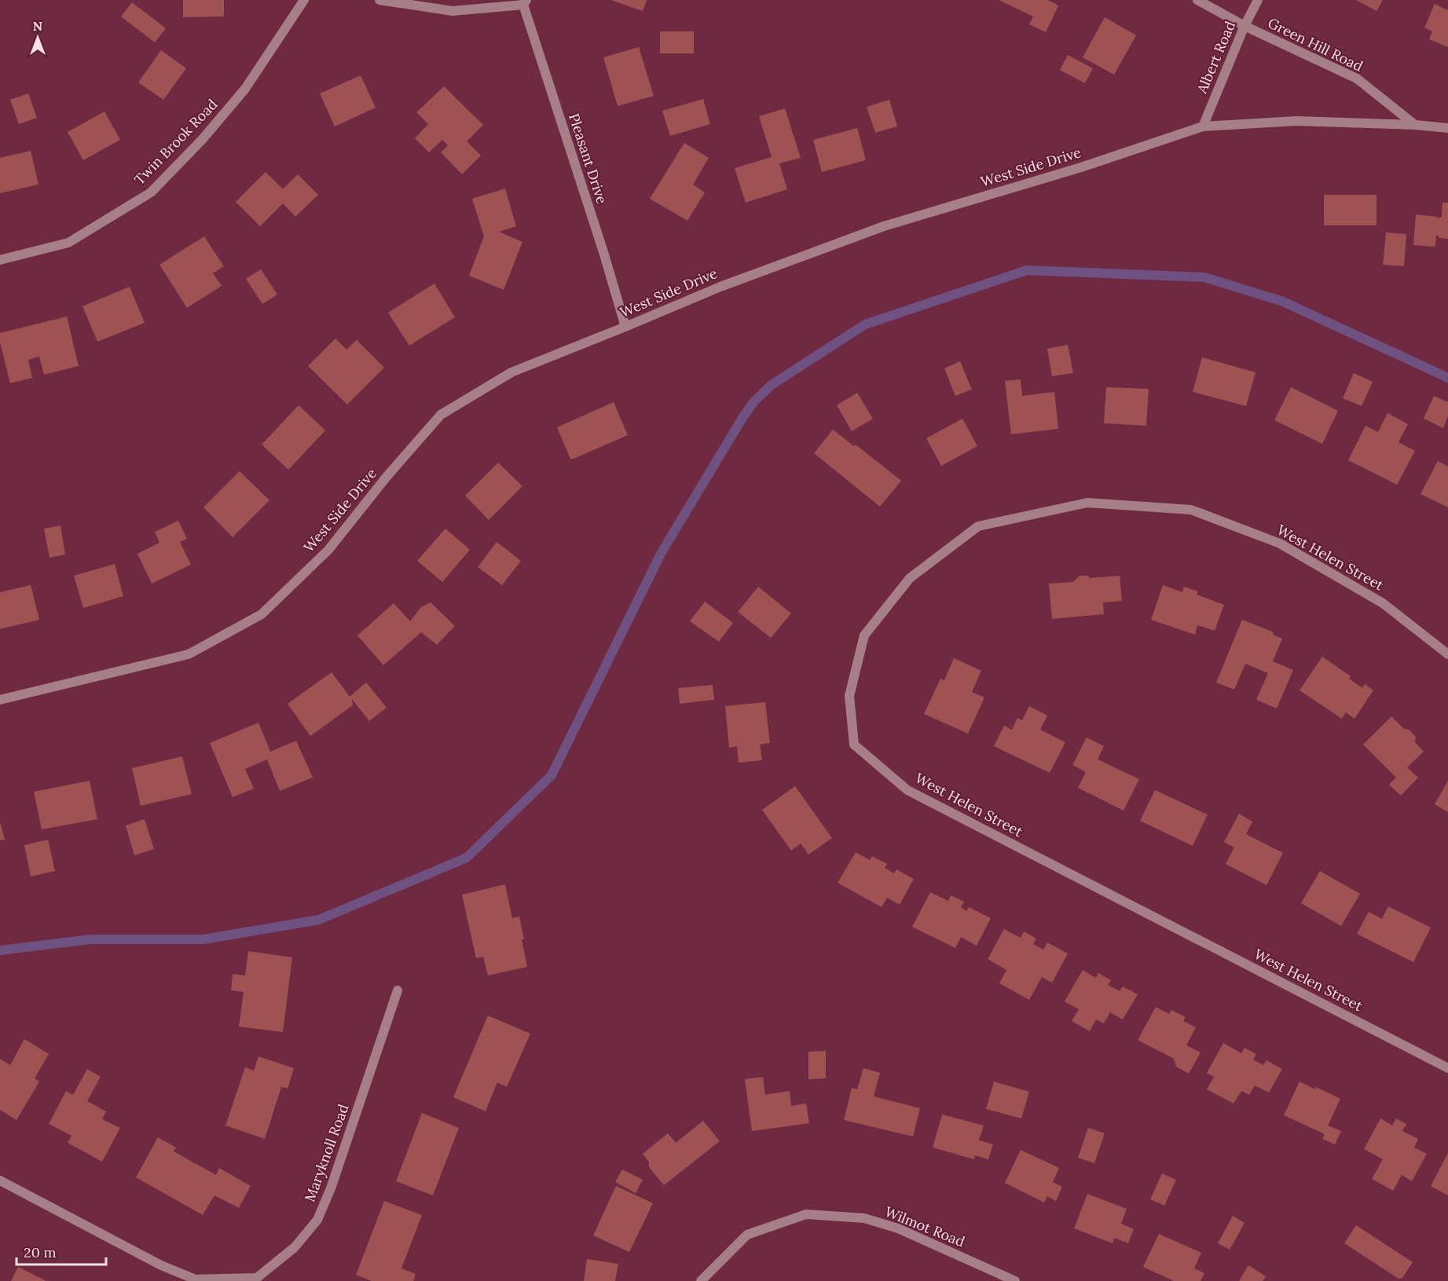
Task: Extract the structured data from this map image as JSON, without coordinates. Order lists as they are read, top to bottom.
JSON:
{
  "streets": {
    "street": [
      "Green Hill Road",
      "Albert Road",
      "Twin Brook Road",
      "Pleasant Drive",
      "West Side Drive",
      "West Helen Street",
      "Maryknoll Road",
      "Wilmot Road"
    ]
  },
  "crossings": [
    ["Green Hill Road", "Albert Road"],
    ["Green Hill Road", "West Side Drive"],
    ["Albert Road", "West Side Drive"],
    ["Pleasant Drive", "West Side Drive"]
  ],
  "scale_bar": "20 m",
  "north": "top"
}
